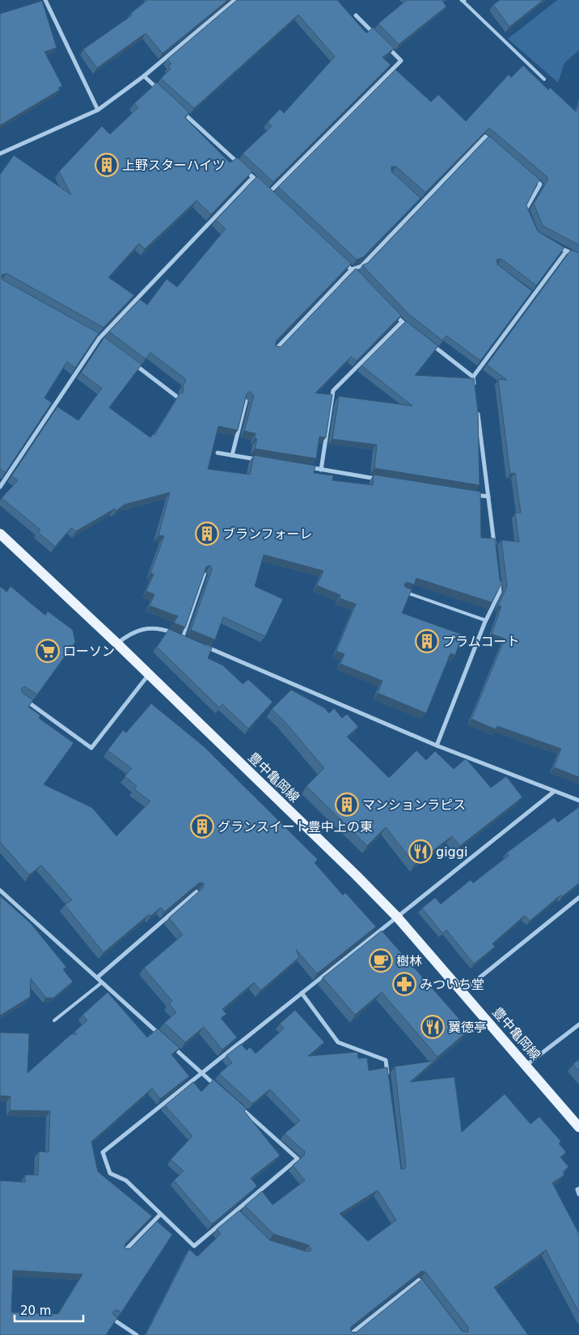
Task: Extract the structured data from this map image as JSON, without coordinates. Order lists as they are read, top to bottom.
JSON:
{
  "streets": {
    "main road": ["豊中亀岡線"]
  },
  "places": {
    "building": [
      "上野スターハイツ",
      "ブランフォーレ",
      "プラムコート",
      "マンションラピス",
      "グランスイート豊中上の東"
    ],
    "supermarket": ["ローソン"],
    "restaurant": ["giggi", "翼徳亭"],
    "cafe": ["樹林"],
    "pharmacy": ["みついち堂"]
  },
  "scale_bar": "20 m"
}
